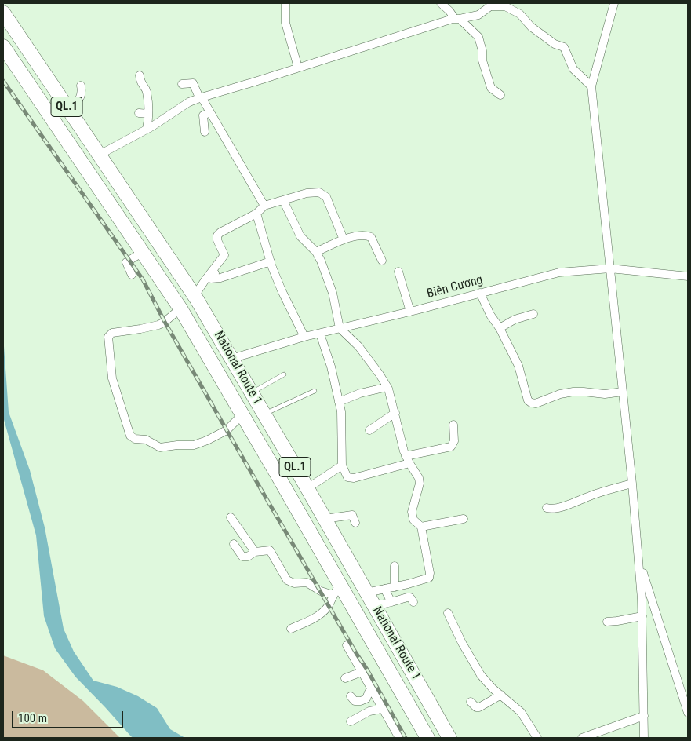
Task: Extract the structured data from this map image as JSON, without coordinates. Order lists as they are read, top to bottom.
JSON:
{
  "streets": {
    "highway": ["QL.1", "National Route 1"],
    "street": ["Biên Cương"]
  },
  "crossings": [
    ["Biên Cương", "National Route 1"]
  ],
  "scale_bar": "100 m"
}
